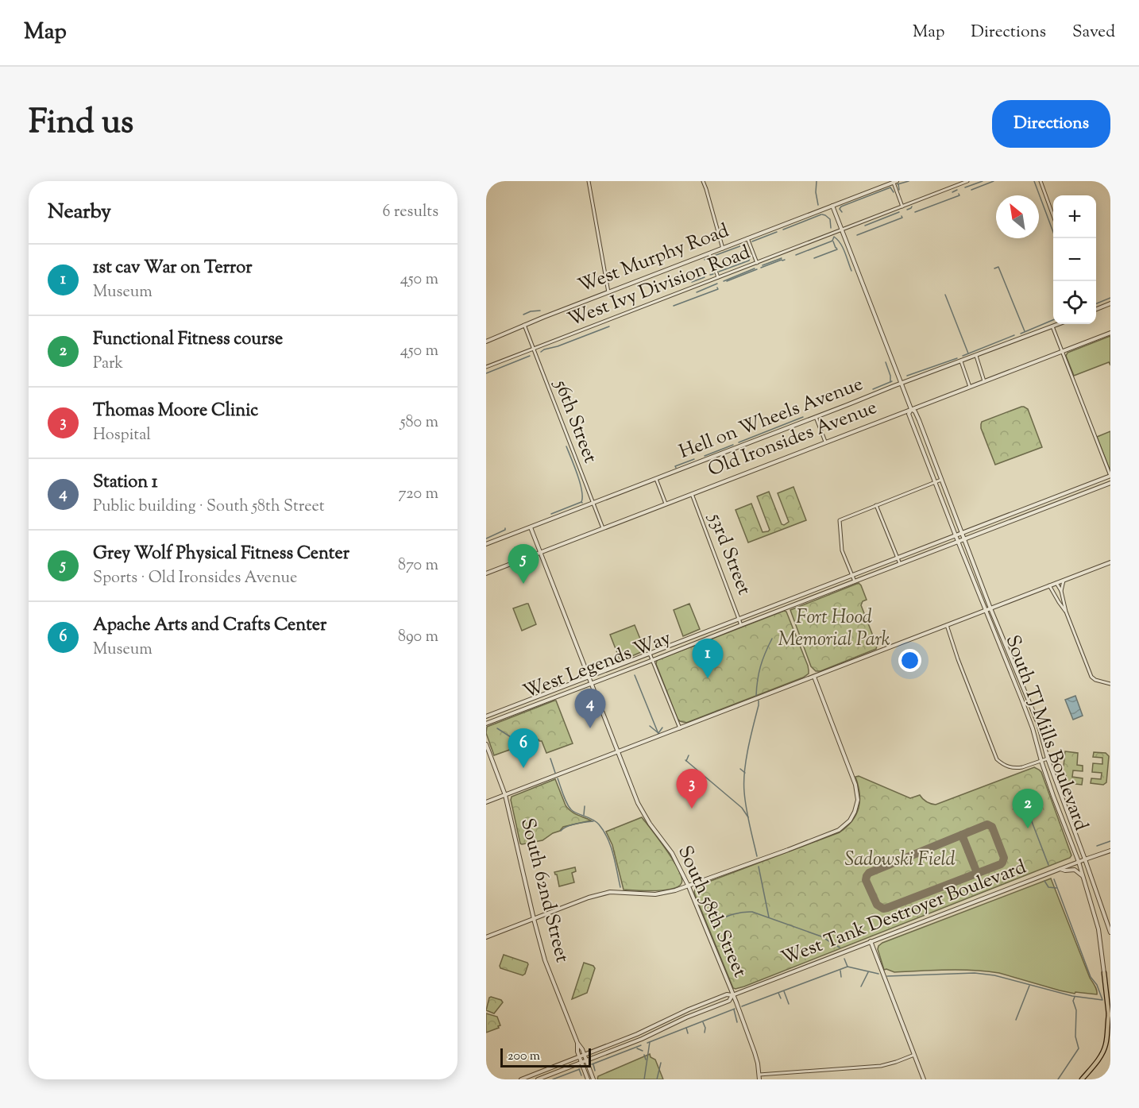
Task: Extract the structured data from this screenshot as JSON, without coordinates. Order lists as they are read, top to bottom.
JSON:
{
  "streets": {
    "main road": ["South TJ Mills Boulevard"],
    "street": [
      "West Murphy Road",
      "West Ivy Division Road",
      "Hell on Wheels Avenue",
      "56th Street",
      "Old Ironsides Avenue",
      "53rd Street",
      "West Legends Way",
      "South 62nd Street",
      "South 58th Street",
      "West Tank Destroyer Boulevard"
    ]
  },
  "crossings": [
    ["West Murphy Road", "56th Street"],
    ["West Ivy Division Road", "56th Street"],
    ["Hell on Wheels Avenue", "56th Street"],
    ["Hell on Wheels Avenue", "South 58th Street"],
    ["56th Street", "Old Ironsides Avenue"],
    ["Old Ironsides Avenue", "53rd Street"],
    ["Old Ironsides Avenue", "South TJ Mills Boulevard"],
    ["Old Ironsides Avenue", "South 58th Street"],
    ["53rd Street", "West Legends Way"],
    ["West Legends Way", "South TJ Mills Boulevard"],
    ["West Legends Way", "South 58th Street"],
    ["South TJ Mills Boulevard", "West Tank Destroyer Boulevard"],
    ["South 62nd Street", "West Tank Destroyer Boulevard"],
    ["South 58th Street", "West Tank Destroyer Boulevard"]
  ],
  "parks": ["Fort Hood Memorial Park", "Sadowski Field"],
  "scale_bar": "200 m",
  "north": "top left",
  "page": {
    "header": "Map",
    "nav": ["Map", "Directions", "Saved"],
    "title": "Find us",
    "buttons": "Directions",
    "heading": ["Nearby", "6 results"],
    "map_buttons": ["+", "−"],
    "list": [
      {
        "mark": "1",
        "name": "1st cav War on Terror",
        "note": "Museum",
        "value": "450 m"
      },
      {
        "mark": "2",
        "name": "Functional Fitness course",
        "note": "Park",
        "value": "450 m"
      },
      {
        "mark": "3",
        "name": "Thomas Moore Clinic",
        "note": "Hospital",
        "value": "580 m"
      },
      {
        "mark": "4",
        "name": "Station 1",
        "note": "Public building · South 58th Street",
        "value": "720 m"
      },
      {
        "mark": "5",
        "name": "Grey Wolf Physical Fitness Center",
        "note": "Sports · Old Ironsides Avenue",
        "value": "870 m"
      },
      {
        "mark": "6",
        "name": "Apache Arts and Crafts Center",
        "note": "Museum",
        "value": "890 m"
      }
    ],
    "pins": [
      "5",
      "1",
      "4",
      "6",
      "3",
      "2"
    ],
    "scale": "200 m"
  }
}
